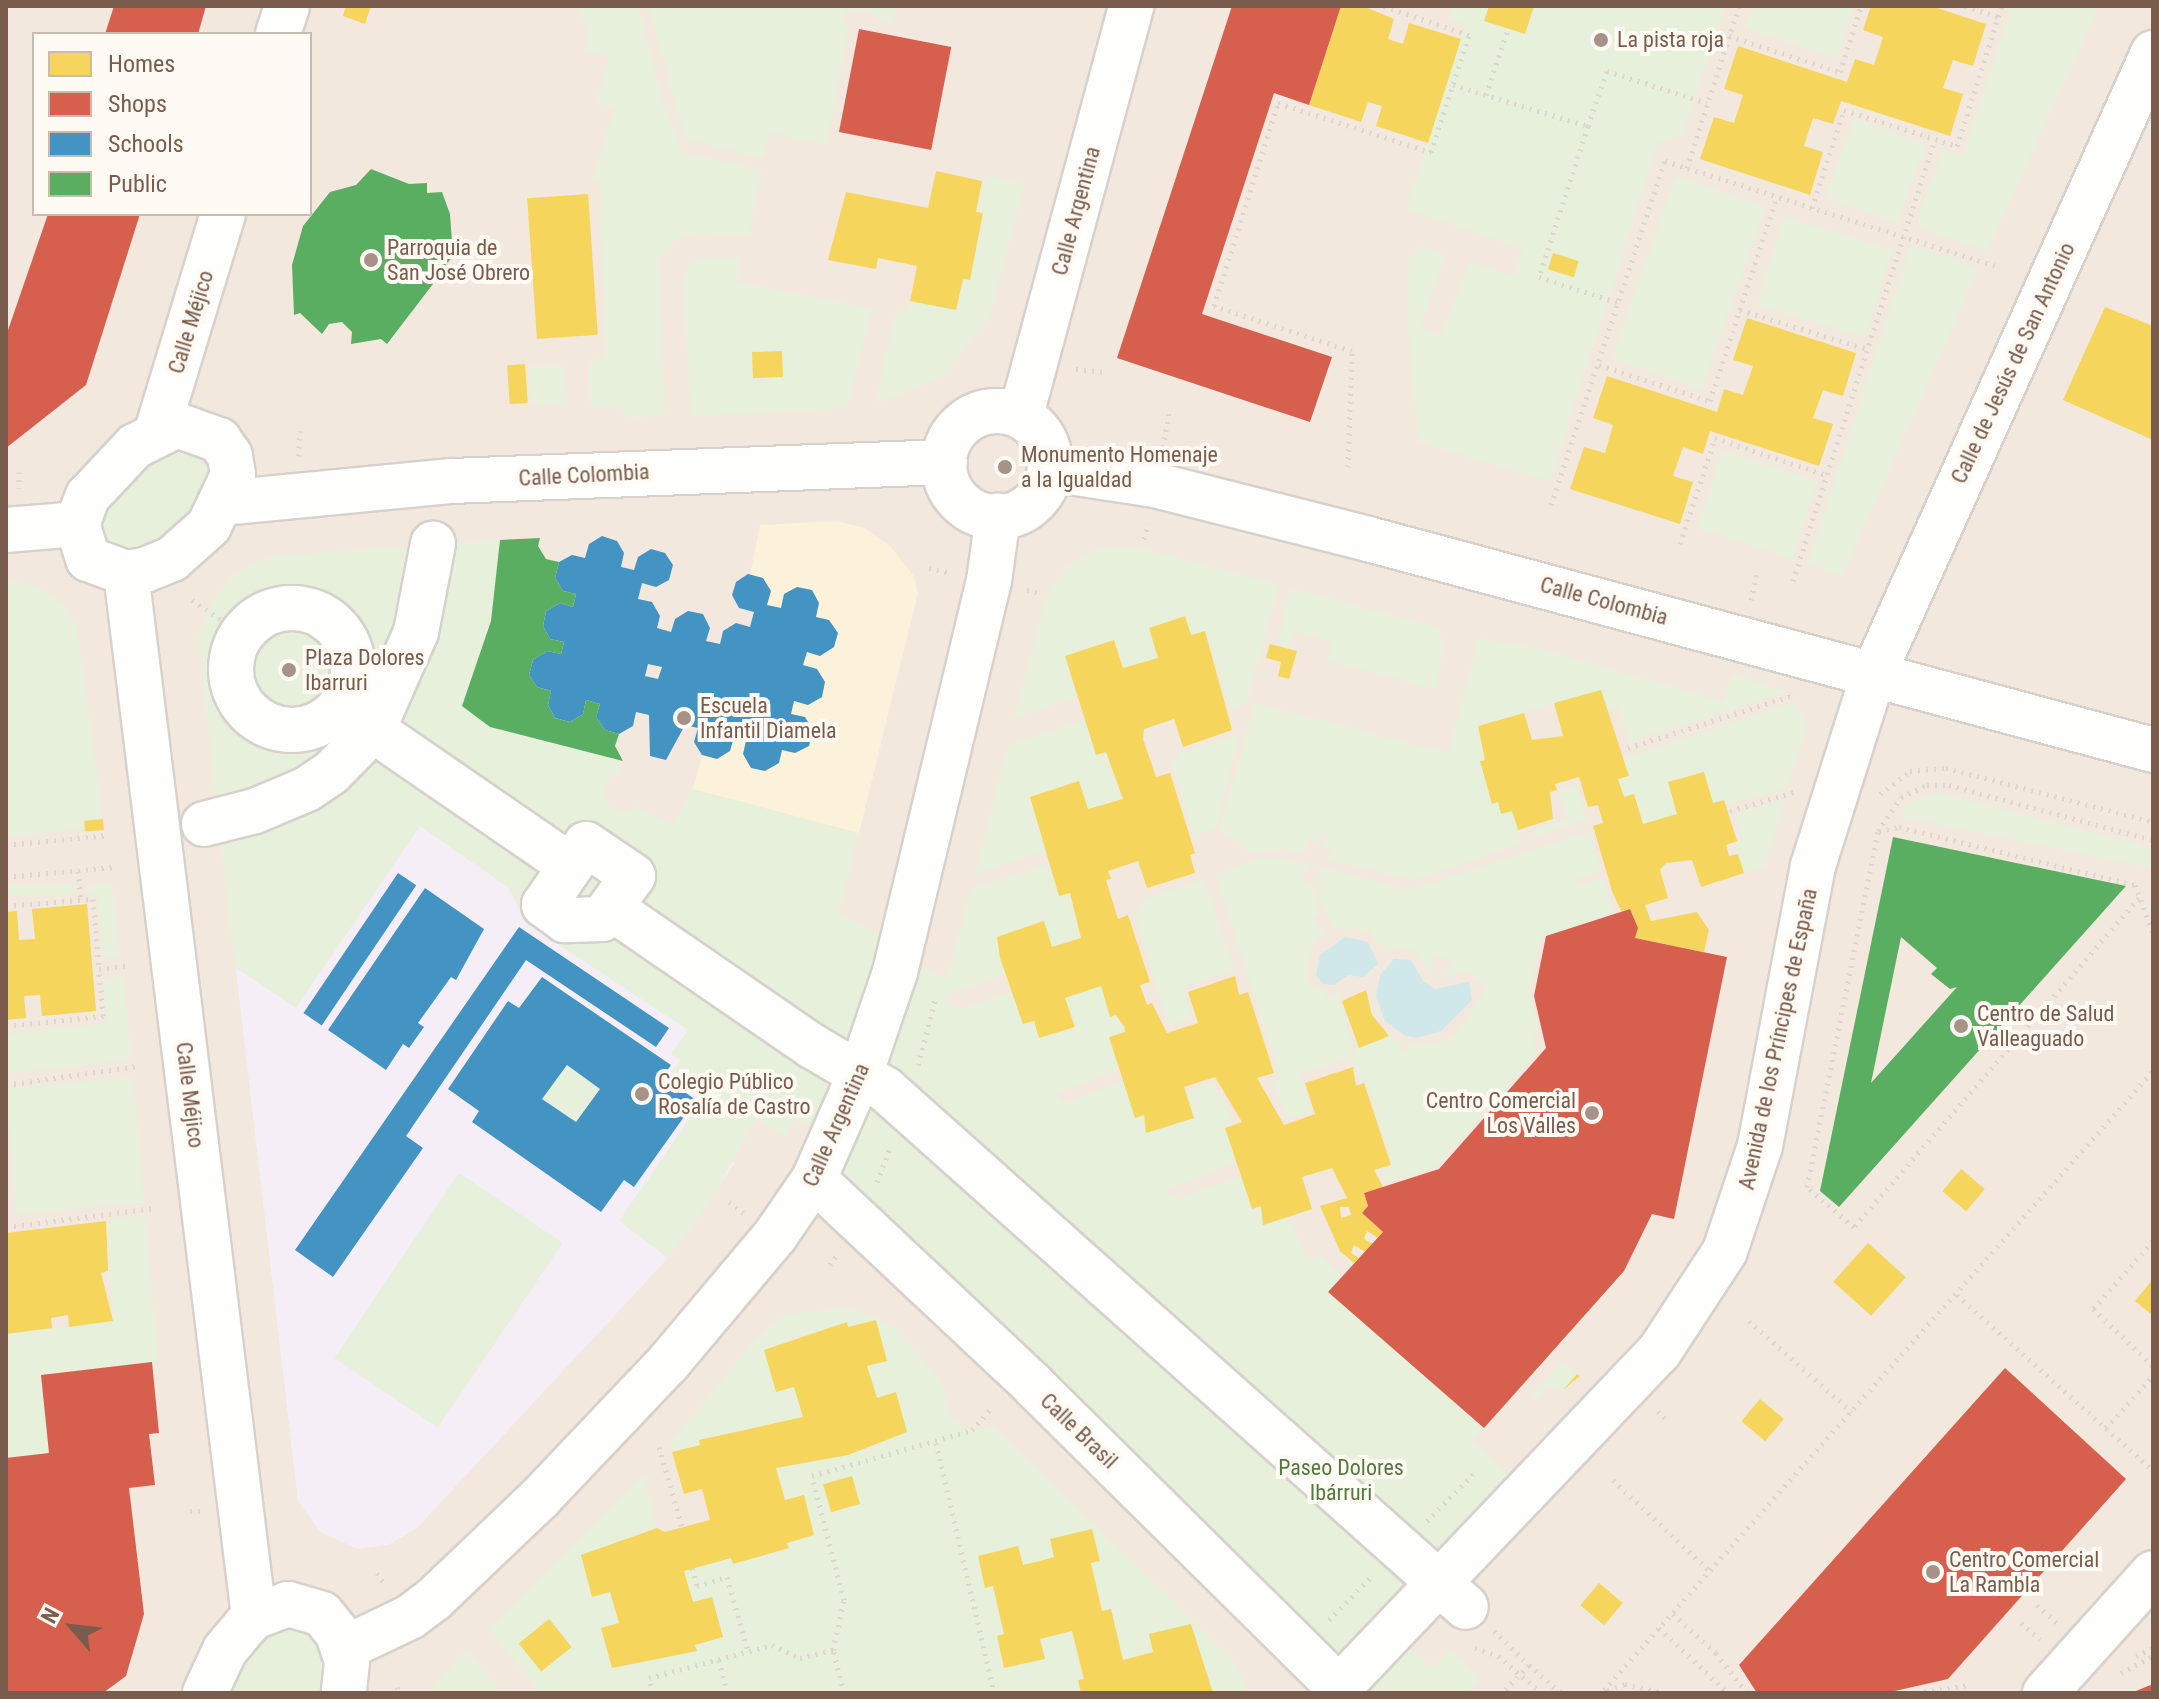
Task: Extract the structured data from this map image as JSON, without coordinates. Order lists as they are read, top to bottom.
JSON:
{
  "streets": {
    "street": [
      "Calle Argentina",
      "Calle Méjico",
      "Calle de Jesús de San Antonio",
      "Calle Colombia",
      "Avenida de los Príncipes de España",
      "Calle Brasil"
    ]
  },
  "crossings": [
    ["Calle Argentina", "Calle Colombia"],
    ["Calle Argentina", "Calle Brasil"],
    ["Calle Méjico", "Calle Colombia"],
    ["Calle de Jesús de San Antonio", "Calle Colombia"],
    ["Calle de Jesús de San Antonio", "Avenida de los Príncipes de España"],
    ["Calle Colombia", "Avenida de los Príncipes de España"],
    ["Avenida de los Príncipes de España", "Calle Brasil"]
  ],
  "parks": ["Paseo Dolores Ibárruri"],
  "places": [
    "La pista roja",
    "Parroquia de San José Obrero",
    "Monumento Homenaje a la Igualdad",
    "Plaza Dolores Ibarruri",
    "Escuela Infantil Diamela",
    "Centro de Salud Valleaguado",
    "Colegio Público Rosalía de Castro",
    "Centro Comercial Los Valles",
    "Centro Comercial La Rambla"
  ],
  "legend": [
    "Homes",
    "Shops",
    "Schools",
    "Public"
  ],
  "north": "top left"
}
